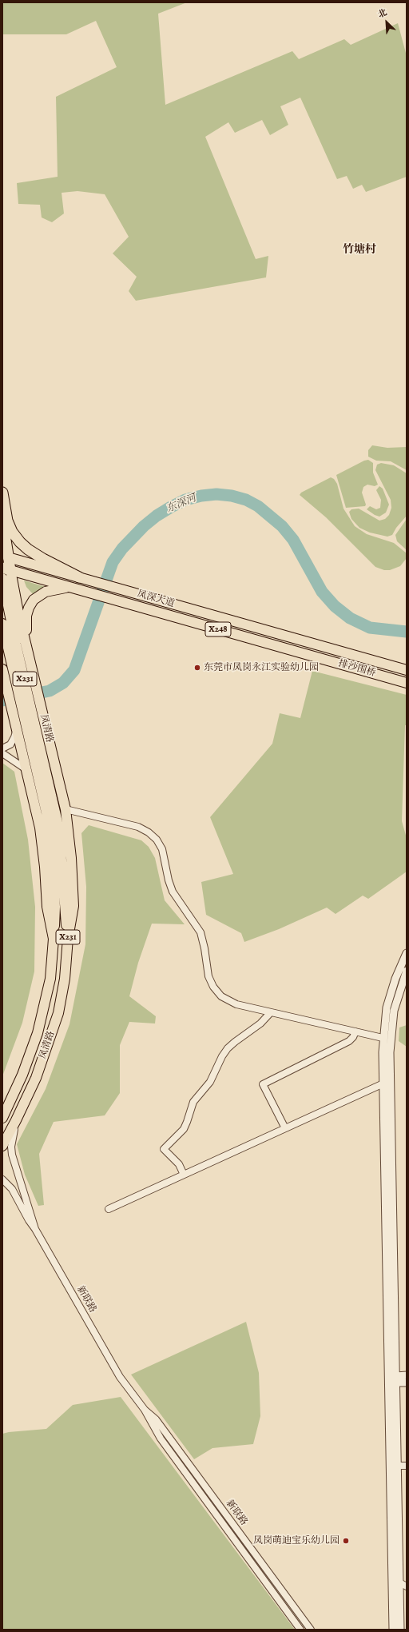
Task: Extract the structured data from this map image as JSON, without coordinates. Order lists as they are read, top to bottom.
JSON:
{
  "streets": {
    "highway": ["凤清路"],
    "main road": [
      "凤深大道",
      "X248",
      "排沙围桥",
      "X231"
    ],
    "street": ["新联路"]
  },
  "crossings": [
    ["凤深大道", "排沙围桥"],
    ["凤深大道", "凤清路"],
    ["凤清路", "新联路"]
  ],
  "districts": ["竹塘村"],
  "water": ["东深河"],
  "places": ["东莞市凤岗永江实验幼儿园", "凤岗萌迪宝乐幼儿园"],
  "north": "top left"
}
